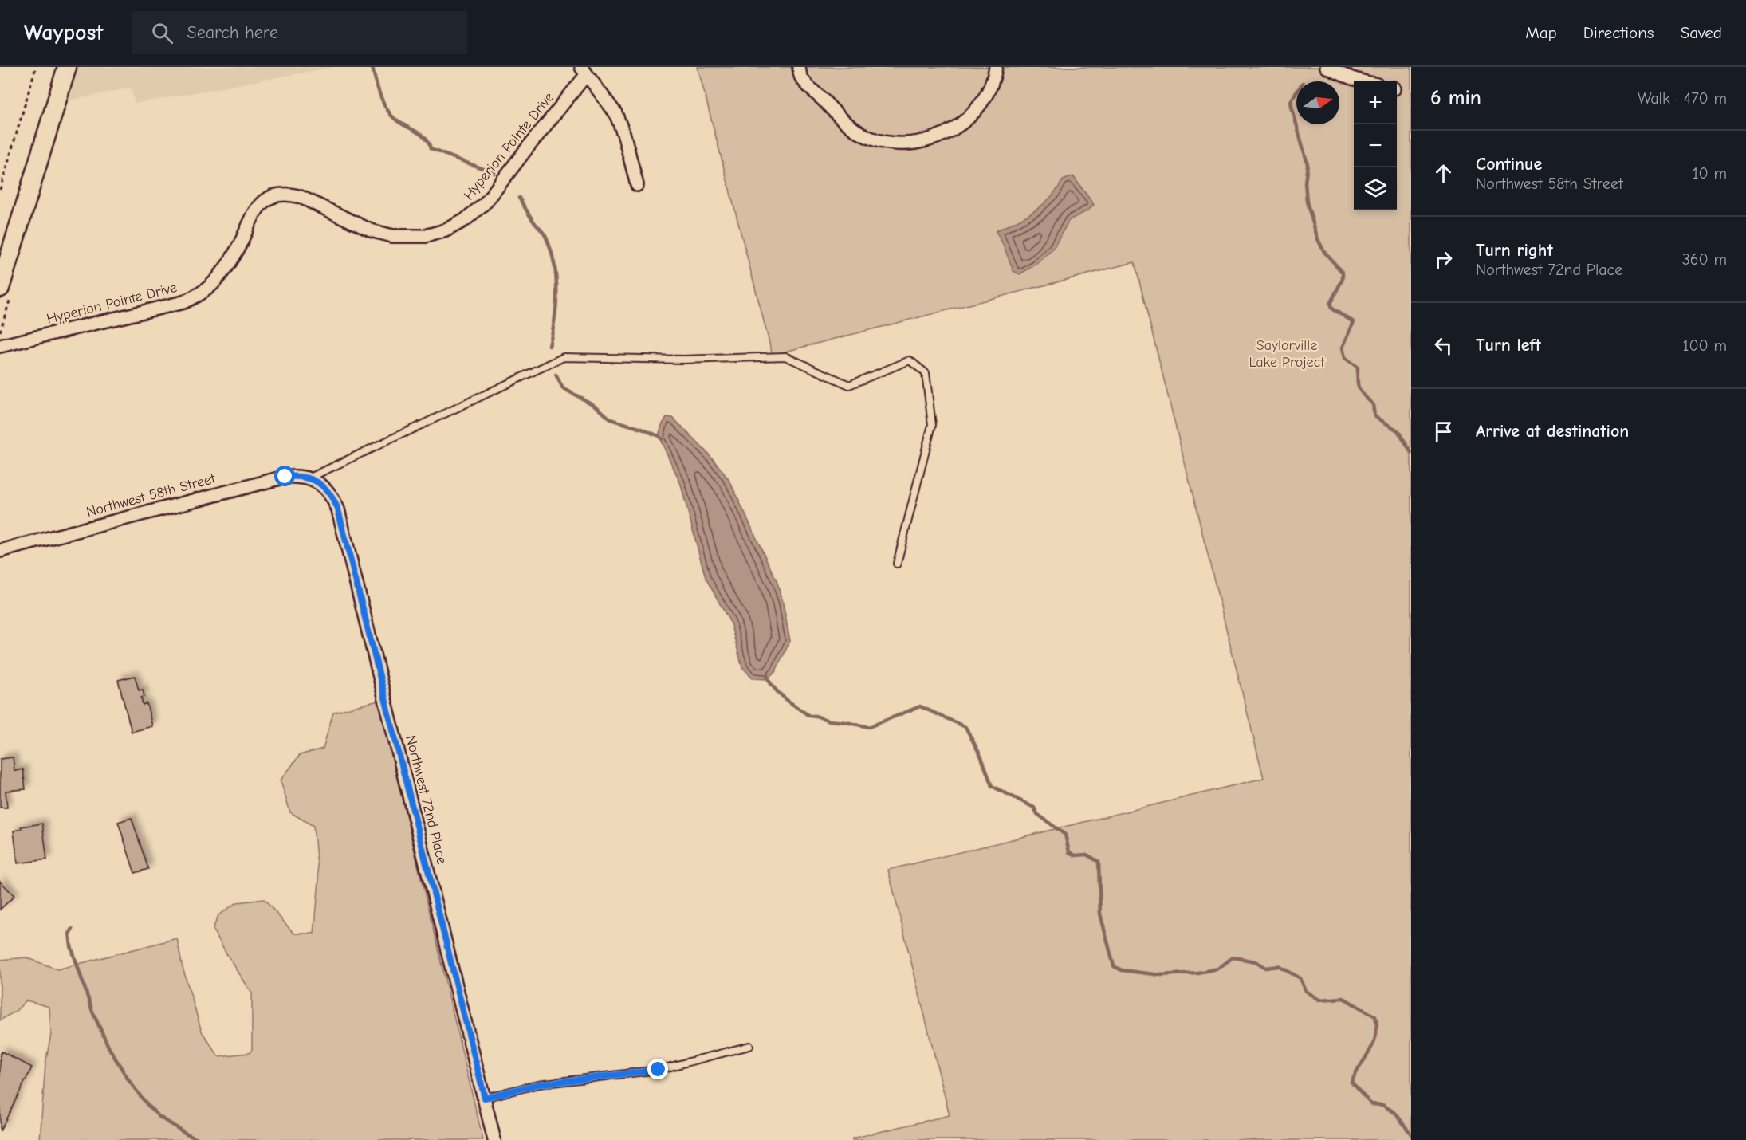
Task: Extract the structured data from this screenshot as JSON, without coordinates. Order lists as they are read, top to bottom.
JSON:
{
  "streets": {
    "street": ["Hyperion Pointe Drive", "Northwest 58th Street", "Northwest 72nd Place"]
  },
  "crossings": [
    ["Northwest 58th Street", "Northwest 72nd Place"]
  ],
  "parks": ["Saylorville Lake Project"],
  "north": "right",
  "page": {
    "header": "Waypost",
    "search": "Search here",
    "nav": ["Map", "Directions", "Saved"],
    "heading": ["6 min", "Walk · 470 m"],
    "map_buttons": ["+", "−"],
    "list": [
      ["Continue", "Northwest 58th Street", "10 m"],
      ["Turn right", "Northwest 72nd Place", "360 m"],
      ["Turn left", "100 m"],
      "Arrive at destination"
    ]
  }
}
